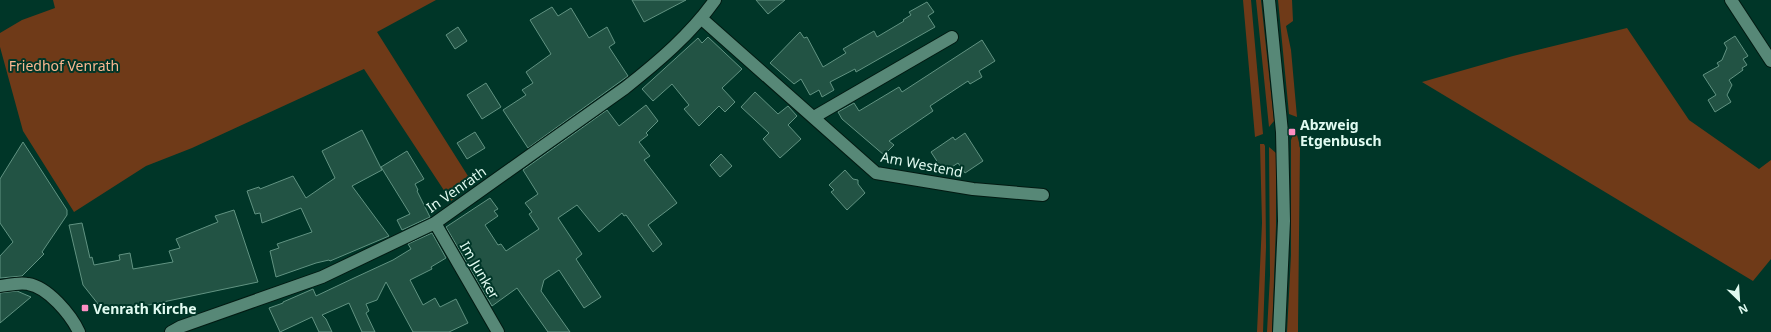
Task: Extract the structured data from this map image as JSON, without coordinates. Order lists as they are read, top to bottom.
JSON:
{
  "streets": {
    "street": ["Am Westend", "In Venrath", "Im Junker"]
  },
  "crossings": [
    ["Am Westend", "In Venrath"],
    ["In Venrath", "Im Junker"]
  ],
  "parks": ["Friedhof Venrath"],
  "places": {
    "transit": ["Abzweig Etgenbusch", "Venrath Kirche"]
  },
  "north": "bottom right"
}
